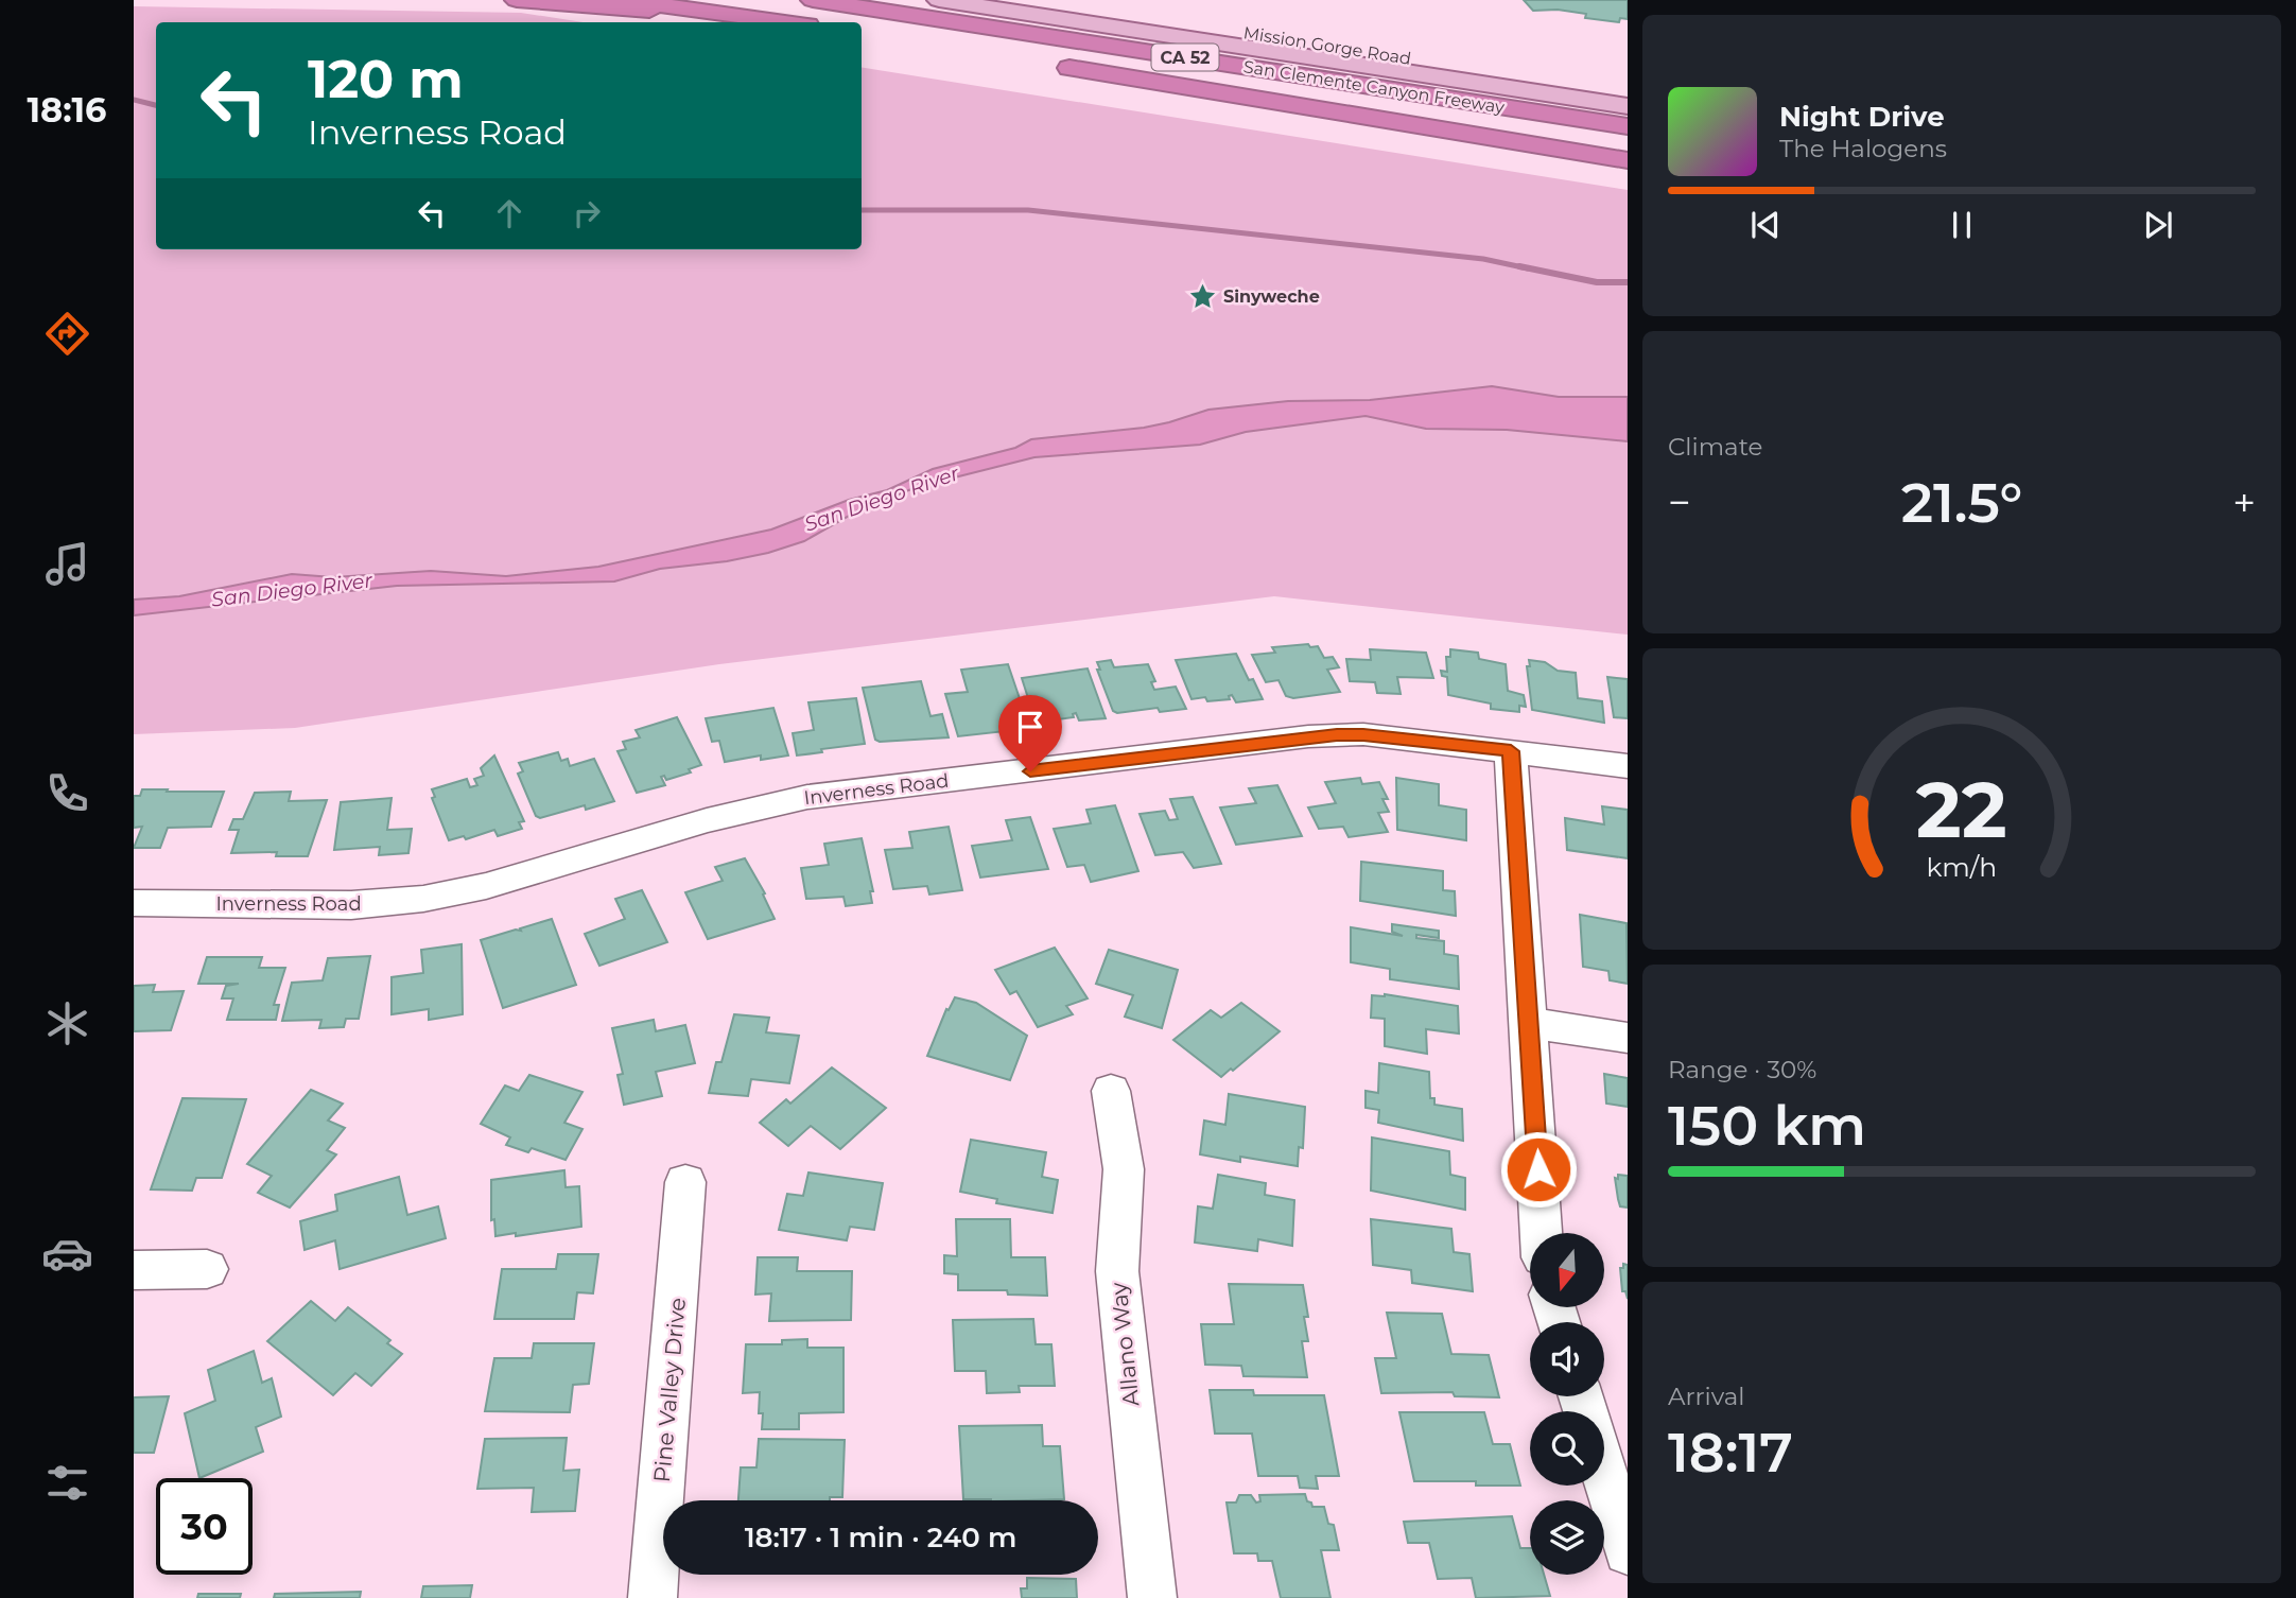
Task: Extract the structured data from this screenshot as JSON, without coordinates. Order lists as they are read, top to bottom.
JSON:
{
  "streets": {
    "highway": ["CA 52", "San Clemente Canyon Freeway"],
    "main road": ["Mission Gorge Road"],
    "street": ["Inverness Road", "Allano Way", "Pine Valley Drive"]
  },
  "water": ["San Diego River"],
  "places": {
    "place": ["Sinyweche"]
  },
  "north": "bottom",
  "page": {
    "tabs": "18:16",
    "turn": ["120 m", "Inverness Road"],
    "song": ["Night Drive", "The Halogens"],
    "tile": [
      "Climate",
      ["Range · 30%", "150 km"],
      ["Arrival", "18:17"]
    ],
    "heat": ["−", "21.5°", "+"],
    "limit": "30",
    "trip": "18:17 · 1 min · 240 m",
    "gauge": ["22", "km/h"]
  }
}
